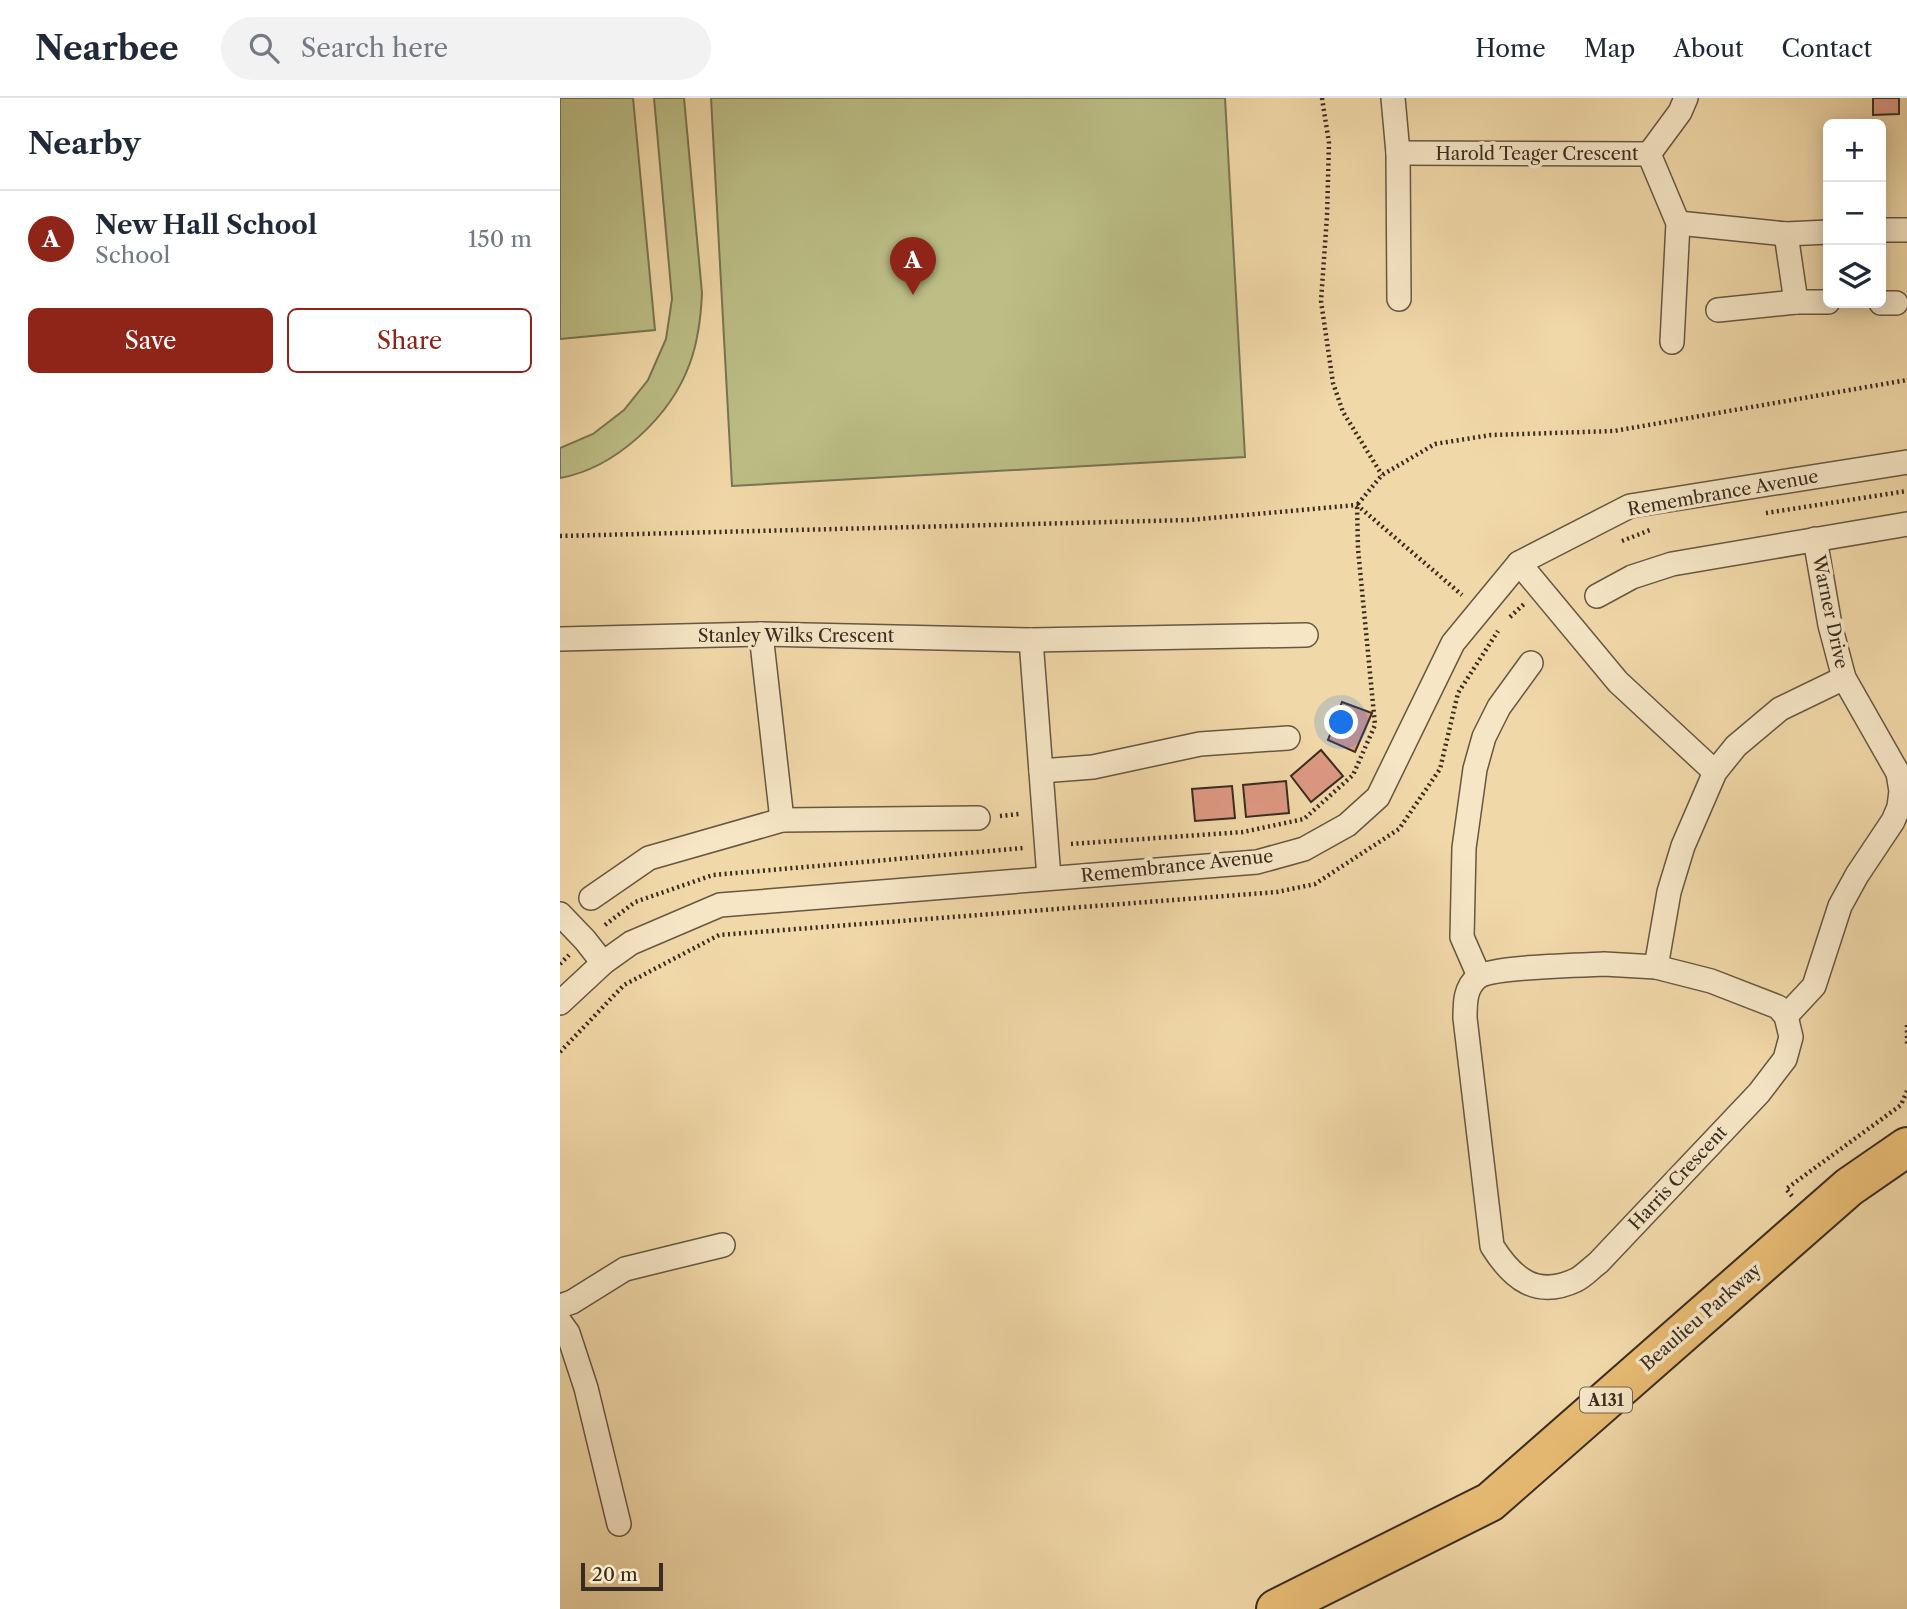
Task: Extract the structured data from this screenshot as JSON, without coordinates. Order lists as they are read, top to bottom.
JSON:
{
  "streets": {
    "highway": ["Beaulieu Parkway", "A131"],
    "street": [
      "Harold Teager Crescent",
      "Remembrance Avenue",
      "Warner Drive",
      "Stanley Wilks Crescent",
      "Harris Crescent"
    ]
  },
  "crossings": [
    ["Warner Drive", "Harris Crescent"]
  ],
  "scale_bar": "20 m",
  "page": {
    "header": "Nearbee",
    "search": "Search here",
    "nav": [
      "Home",
      "Map",
      "About",
      "Contact"
    ],
    "heading": "Nearby",
    "map_buttons": ["+", "−"],
    "list": [
      {
        "mark": "A",
        "name": "New Hall School",
        "note": "School",
        "value": "150 m"
      }
    ],
    "pins": "A",
    "buttons": ["Save", "Share"],
    "scale": "20 m"
  }
}
